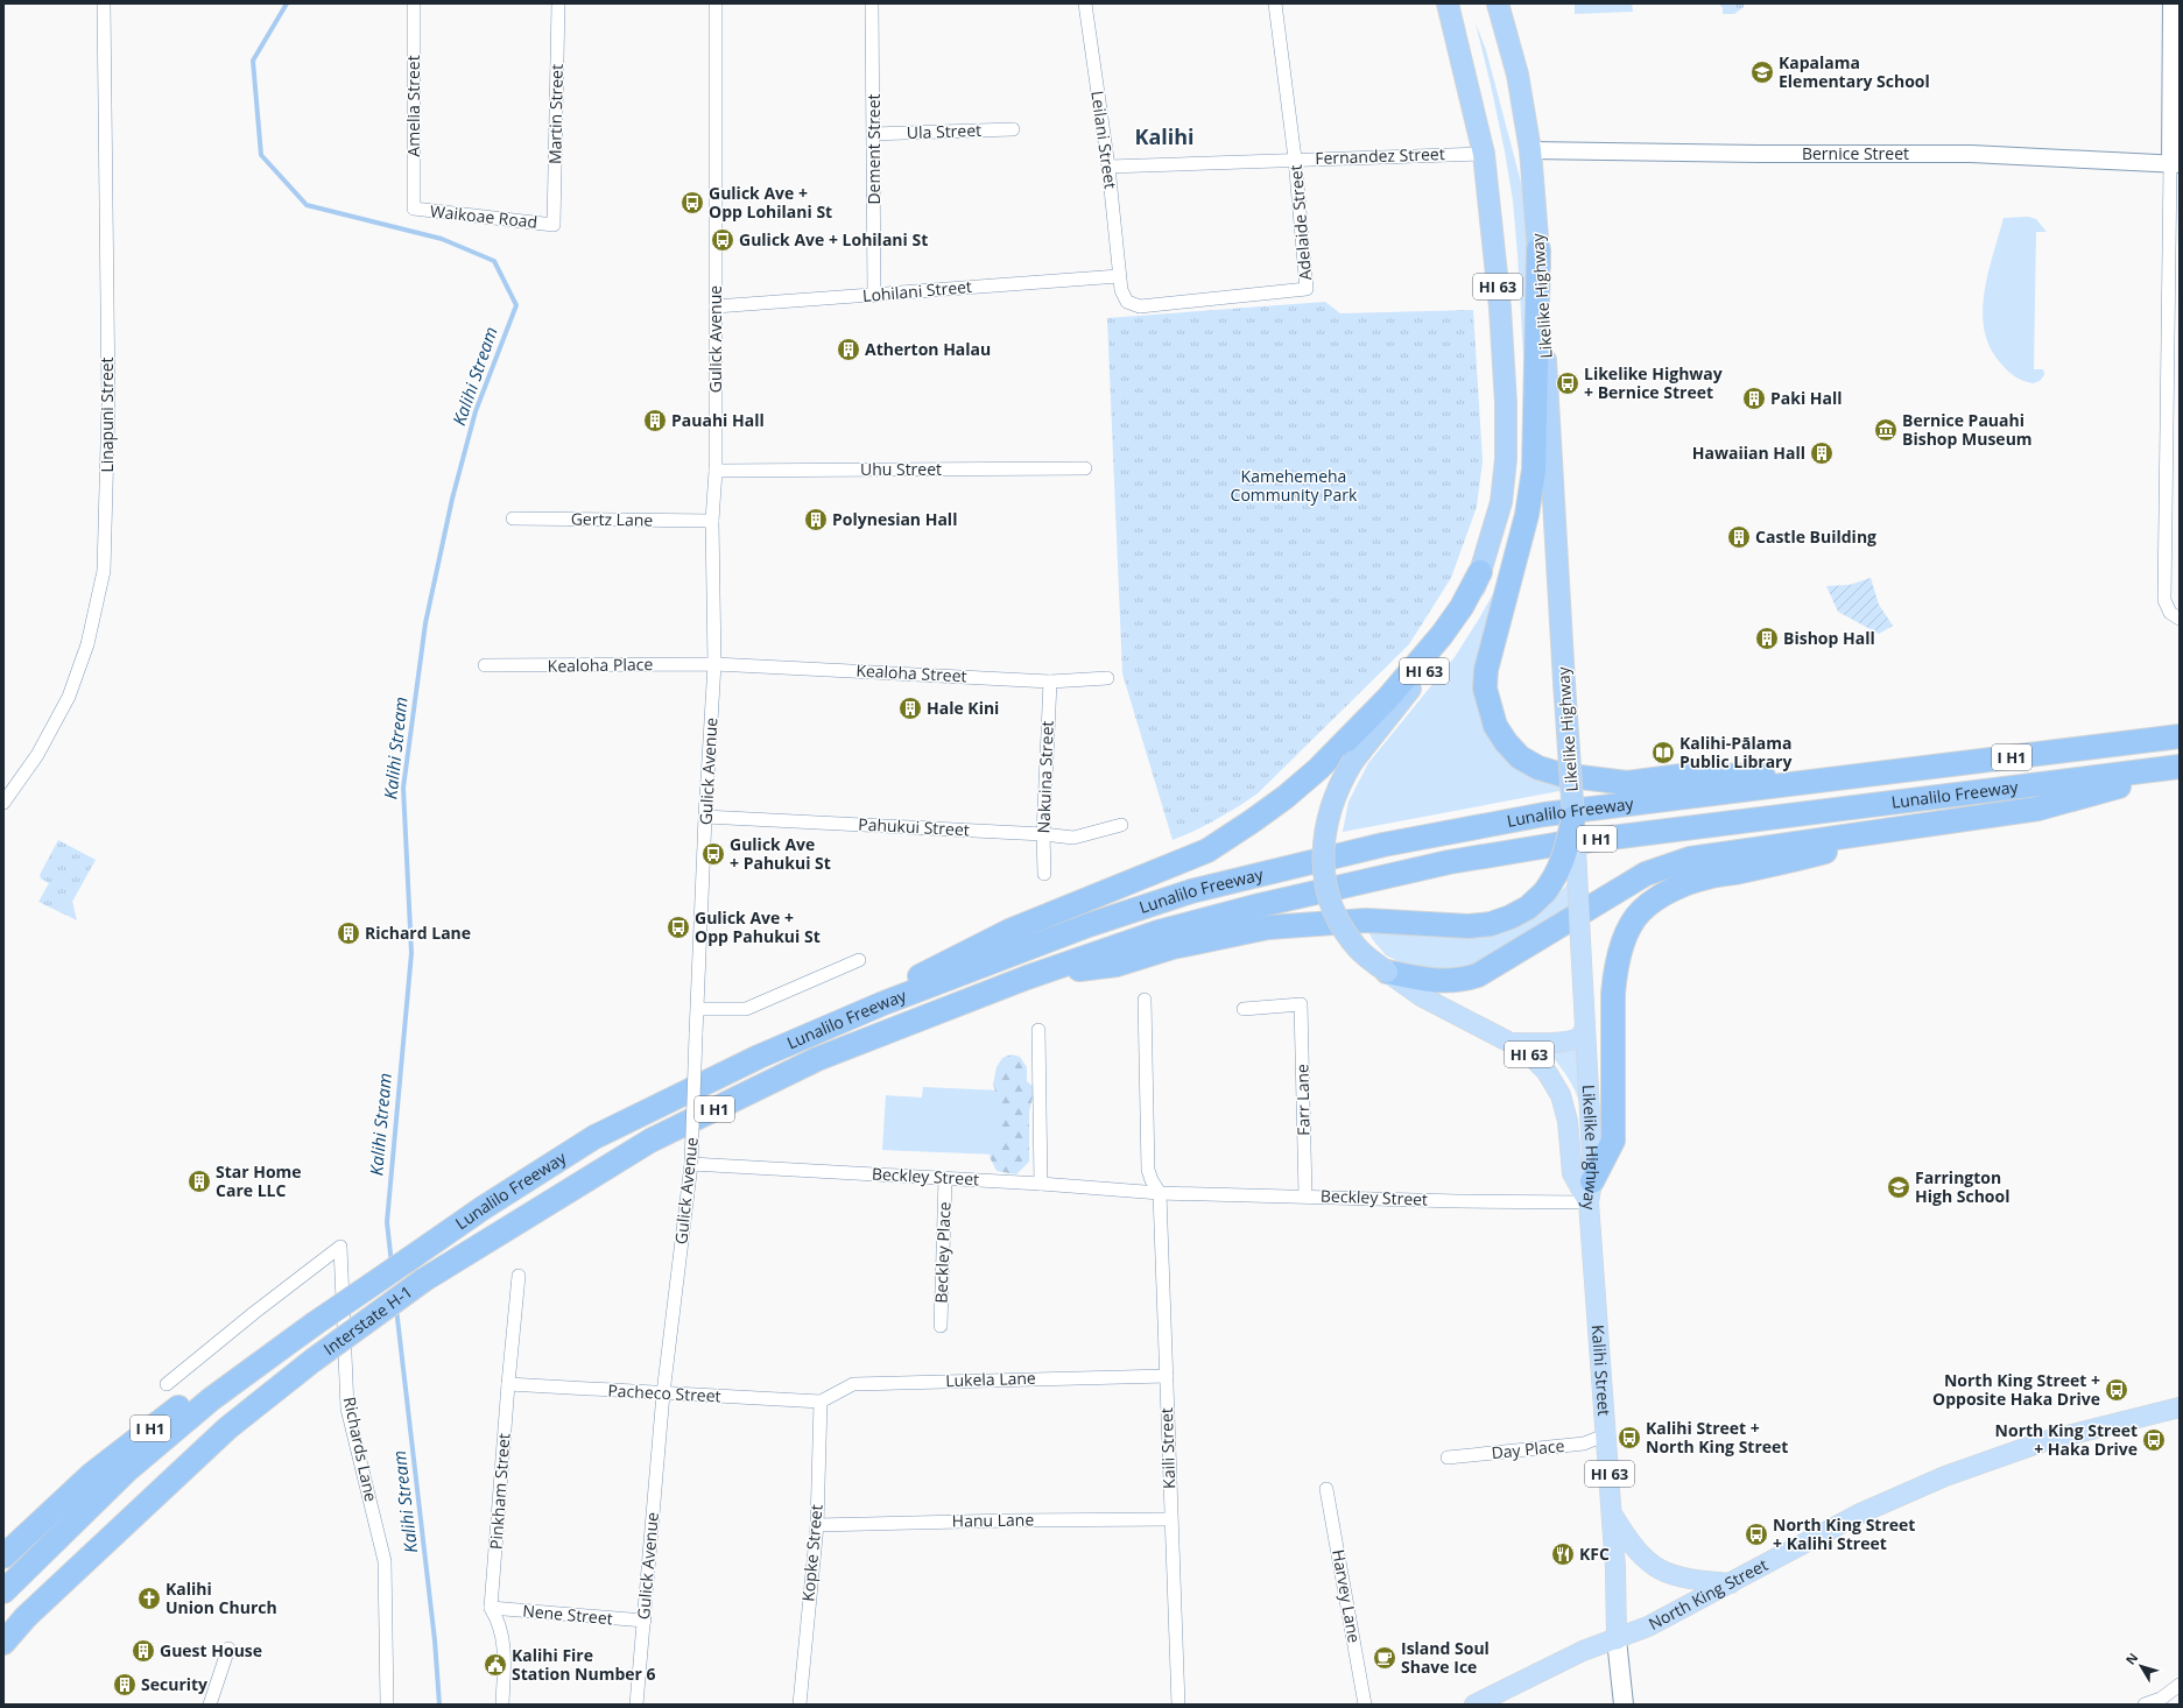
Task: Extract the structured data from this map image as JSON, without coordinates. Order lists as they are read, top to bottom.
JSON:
{
  "streets": {
    "highway": [
      "HI 63",
      "Likelike Highway",
      "I H1",
      "Lunalilo Freeway",
      "Interstate H-1"
    ],
    "main road": ["Kalihi Street", "North King Street"],
    "street": [
      "Amelia Street",
      "Martin Street",
      "Ula Street",
      "Leilani Street",
      "Dement Street",
      "Bernice Street",
      "Fernandez Street",
      "Waikoae Road",
      "Adelaide Street",
      "Lohilani Street",
      "Gulick Avenue",
      "Linapuni Street",
      "Uhu Street",
      "Gertz Lane",
      "Kealoha Place",
      "Kealoha Street",
      "Nakuina Street",
      "Pahukui Street",
      "Farr Lane",
      "Beckley Street",
      "Beckley Place",
      "Lukela Lane",
      "Pacheco Street",
      "Kaili Street",
      "Richards Lane",
      "Day Place",
      "Pinkham Street",
      "Hanu Lane",
      "Kopke Street",
      "Harvey Lane",
      "Nene Street"
    ]
  },
  "crossings": [
    ["Amelia Street", "Waikoae Road"],
    ["Martin Street", "Waikoae Road"],
    ["Ula Street", "Dement Street"],
    ["Leilani Street", "Fernandez Street"],
    ["Leilani Street", "Adelaide Street"],
    ["Leilani Street", "Lohilani Street"],
    ["Dement Street", "Lohilani Street"],
    ["Bernice Street", "Likelike Highway"],
    ["Fernandez Street", "Adelaide Street"],
    ["Fernandez Street", "Likelike Highway"],
    ["Adelaide Street", "Lohilani Street"],
    ["Lohilani Street", "Gulick Avenue"],
    ["Likelike Highway", "Beckley Street"],
    ["Likelike Highway", "Kalihi Street"],
    ["Gulick Avenue", "Uhu Street"],
    ["Gulick Avenue", "Gertz Lane"],
    ["Gulick Avenue", "Kealoha Place"],
    ["Gulick Avenue", "Kealoha Street"],
    ["Gulick Avenue", "Pahukui Street"],
    ["Gulick Avenue", "Beckley Street"],
    ["Gulick Avenue", "Pacheco Street"],
    ["Gulick Avenue", "Nene Street"],
    ["Kealoha Place", "Kealoha Street"],
    ["Kealoha Street", "Nakuina Street"],
    ["I H1", "Lunalilo Freeway"],
    ["I H1", "Interstate H-1"],
    ["Nakuina Street", "Pahukui Street"],
    ["Lunalilo Freeway", "Interstate H-1"],
    ["Farr Lane", "Beckley Street"],
    ["Beckley Street", "Beckley Place"],
    ["Beckley Street", "Kalihi Street"],
    ["Beckley Street", "Kaili Street"],
    ["Kalihi Street", "Day Place"],
    ["Kalihi Street", "North King Street"],
    ["Lukela Lane", "Pacheco Street"],
    ["Lukela Lane", "Kaili Street"],
    ["Lukela Lane", "Kopke Street"],
    ["Pacheco Street", "Pinkham Street"],
    ["Pacheco Street", "Kopke Street"],
    ["Kaili Street", "Hanu Lane"],
    ["Pinkham Street", "Nene Street"],
    ["Hanu Lane", "Kopke Street"]
  ],
  "districts": ["Kalihi"],
  "water": ["Kalihi Stream"],
  "parks": ["Kamehemeha Community Park"],
  "places": {
    "school or university": ["Kapalama Elementary School", "Farrington High School"],
    "bus stop": [
      "Gulick Ave + Opp Lohilani St",
      "Gulick Ave + Lohilani St",
      "Likelike Highway + Bernice Street",
      "Gulick Ave + Pahukui St",
      "Gulick Ave + Opp Pahukui St",
      "North King Street + Opposite Haka Drive",
      "Kalihi Street + North King Street",
      "North King Street + Haka Drive",
      "North King Street + Kalihi Street"
    ],
    "building": [
      "Atherton Halau",
      "Paki Hall",
      "Pauahi Hall",
      "Hawaiian Hall",
      "Polynesian Hall",
      "Castle Building",
      "Bishop Hall",
      "Hale Kini",
      "Richard Lane",
      "Star Home Care LLC",
      "Guest House",
      "Security"
    ],
    "museum": ["Bernice Pauahi Bishop Museum"],
    "library": ["Kalihi-Pālama Public Library"],
    "restaurant": ["KFC"],
    "church": ["Kalihi Union Church"],
    "cafe": ["Island Soul Shave Ice"],
    "public building": ["Kalihi Fire Station Number 6"]
  },
  "north": "top left"
}
